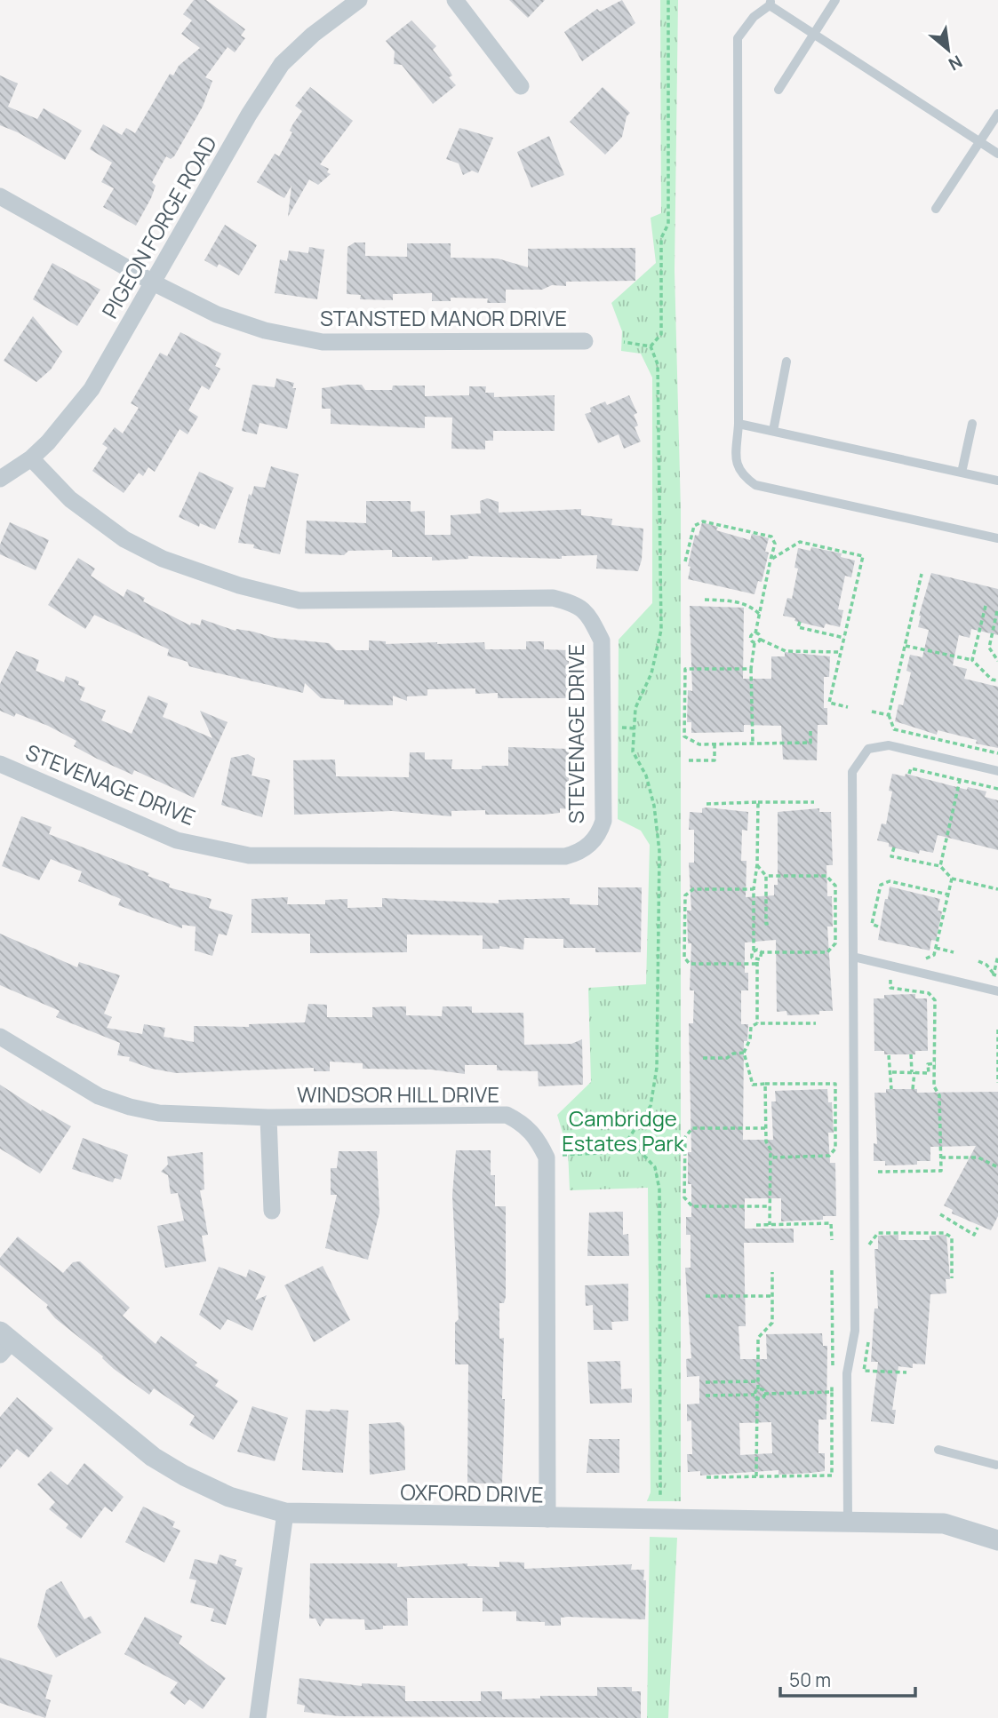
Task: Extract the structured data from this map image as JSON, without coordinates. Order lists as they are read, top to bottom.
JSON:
{
  "streets": {
    "street": [
      "PIGEON FORGE ROAD",
      "STANSTED MANOR DRIVE",
      "STEVENAGE DRIVE",
      "WINDSOR HILL DRIVE",
      "OXFORD DRIVE"
    ]
  },
  "crossings": [
    ["PIGEON FORGE ROAD", "STANSTED MANOR DRIVE"],
    ["PIGEON FORGE ROAD", "STEVENAGE DRIVE"],
    ["WINDSOR HILL DRIVE", "OXFORD DRIVE"]
  ],
  "parks": ["Cambridge Estates Park"],
  "scale_bar": "50 m",
  "north": "bottom right"
}
